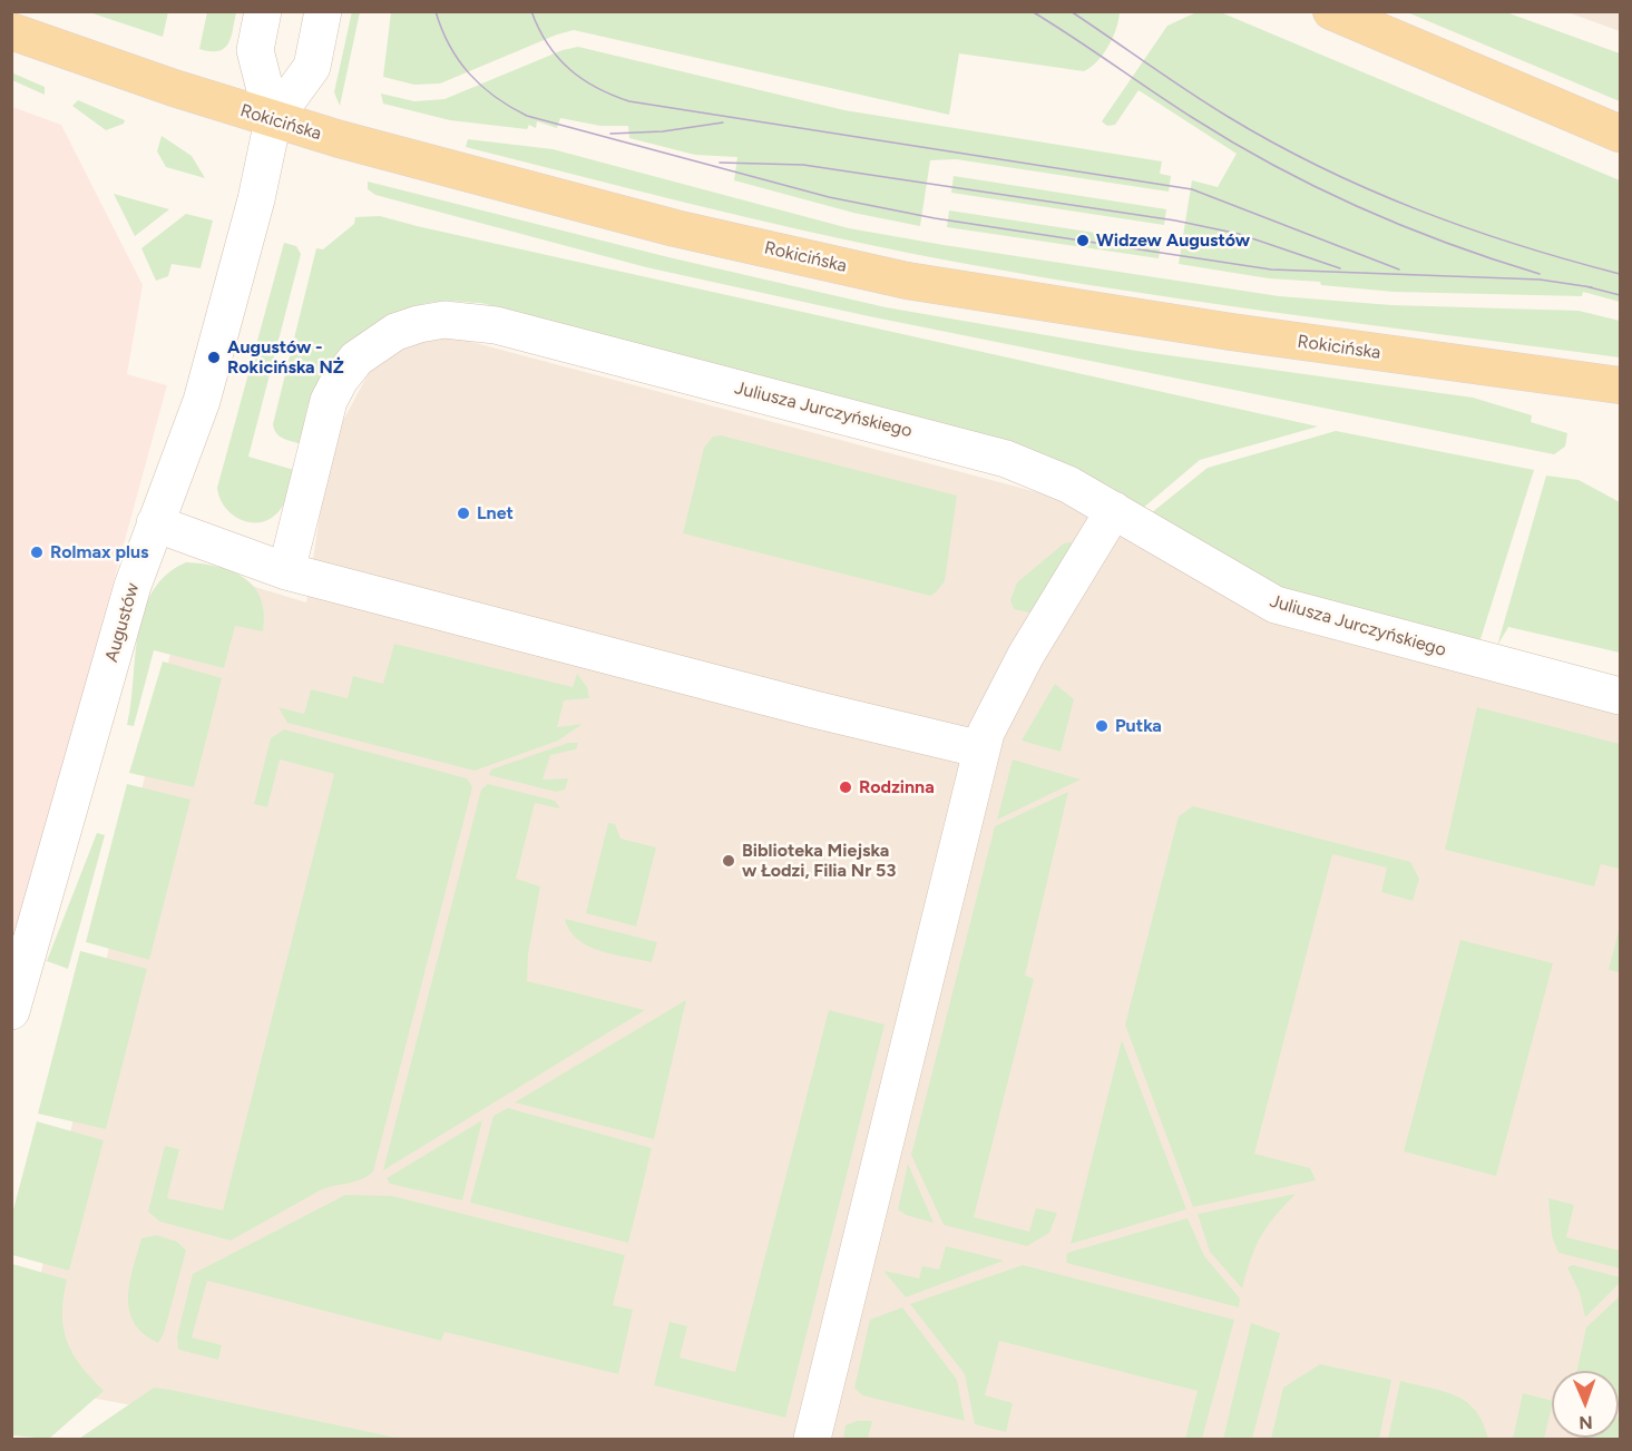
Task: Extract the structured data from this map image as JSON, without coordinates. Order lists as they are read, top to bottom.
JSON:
{
  "streets": {
    "main road": ["Rokicińska"],
    "street": ["Juliusza Jurczyńskiego", "Augustów"]
  },
  "crossings": [
    ["Rokicińska", "Augustów"]
  ],
  "places": [
    "Widzew Augustów",
    "Augustów - Rokicińska NŻ",
    "Lnet",
    "Rolmax plus",
    "Putka",
    "Rodzinna",
    "Biblioteka Miejska w Łodzi, Filia Nr 53"
  ],
  "north": "bottom"
}
